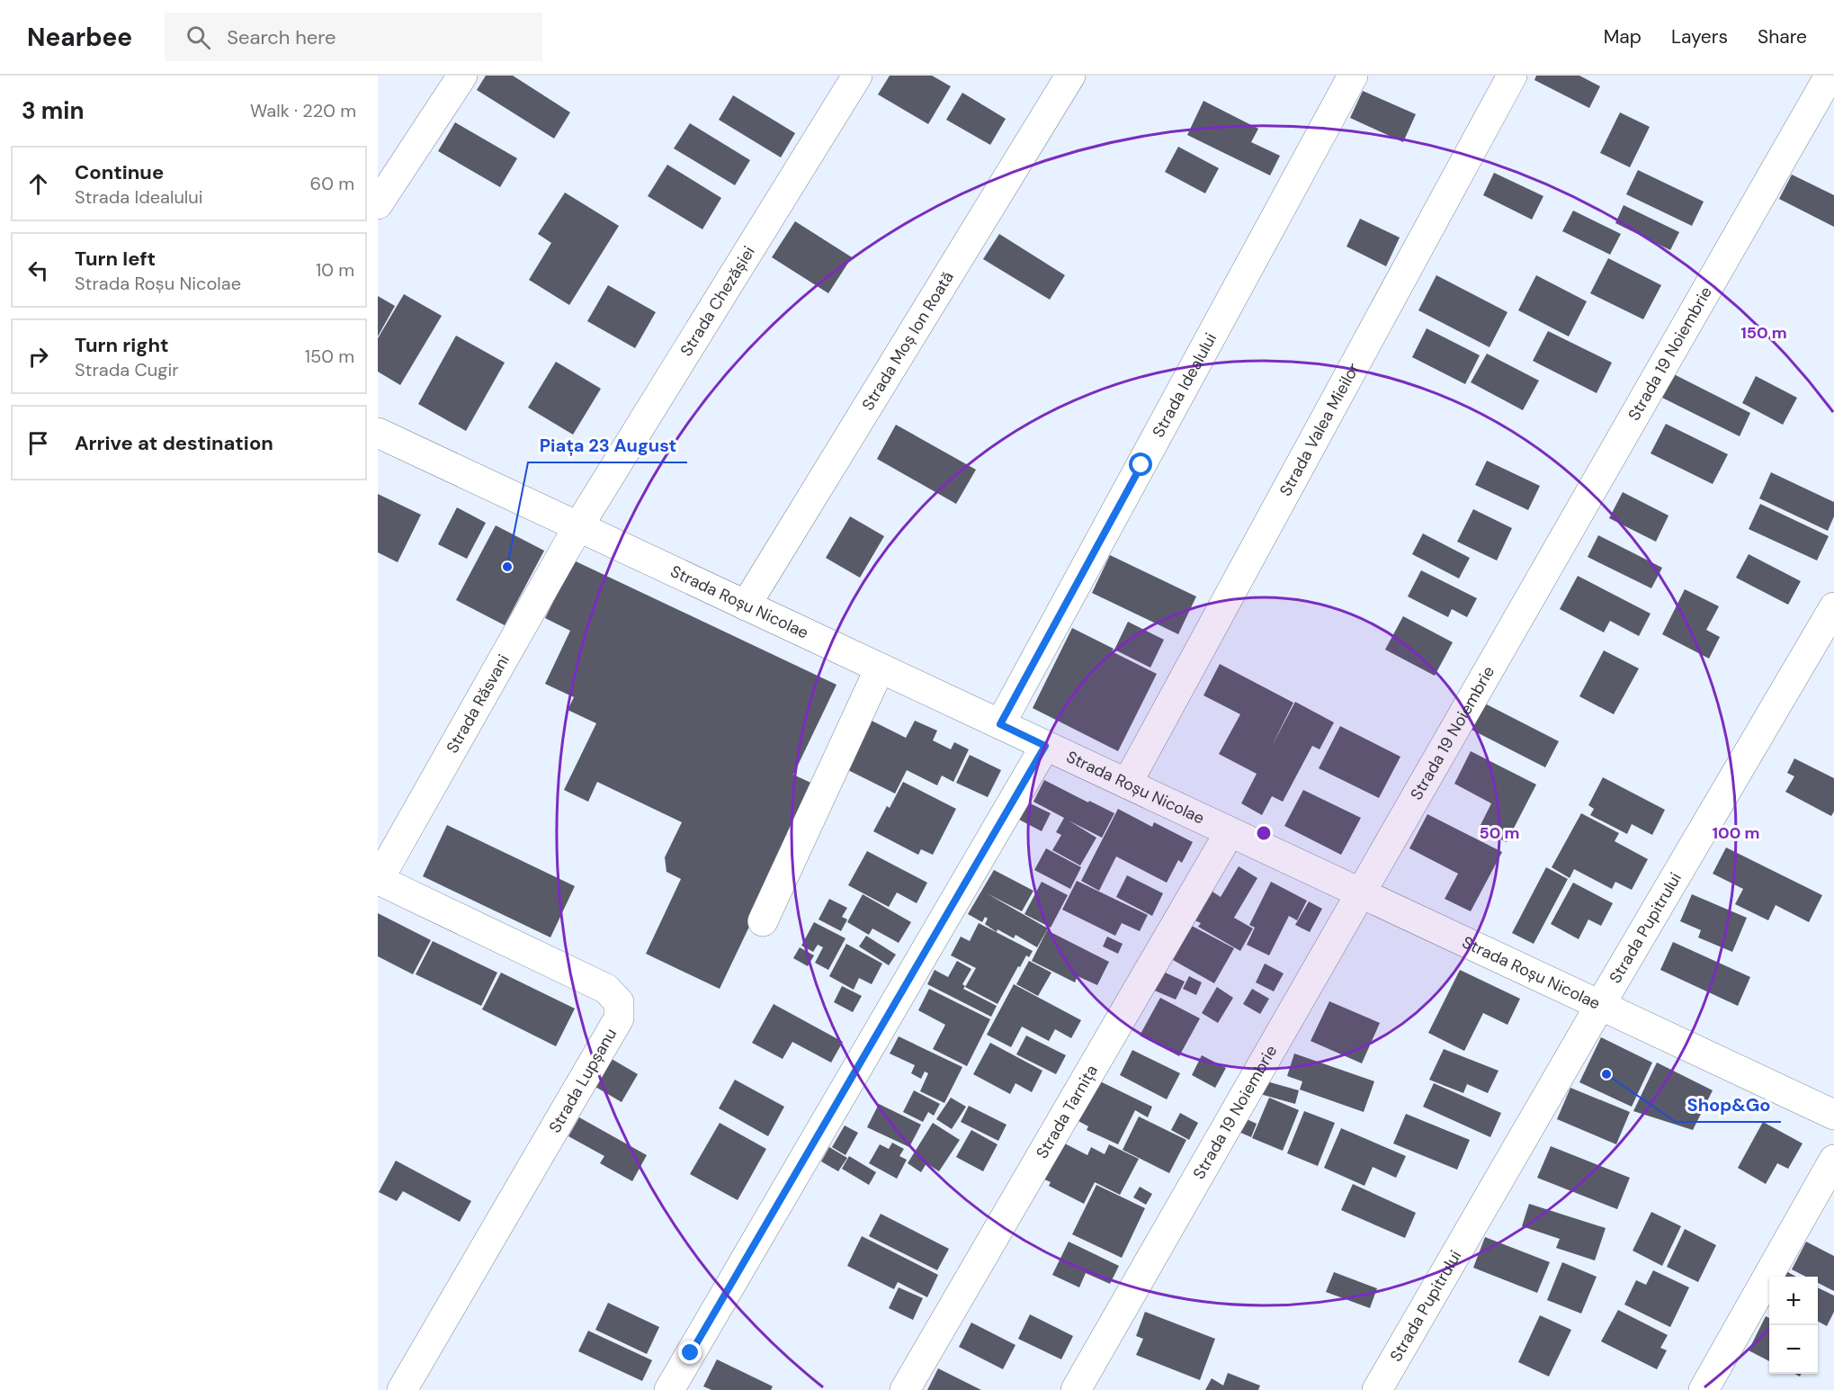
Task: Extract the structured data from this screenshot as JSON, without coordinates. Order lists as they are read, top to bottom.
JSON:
{
  "streets": {
    "street": [
      "Strada Chezășiei",
      "Strada Moș Ion Roată",
      "Strada 19 Noiembrie",
      "Strada Idealului",
      "Strada Valea Mieilor",
      "Strada Roșu Nicolae",
      "Strada Răsvani",
      "Strada Pupitrului",
      "Strada Lupșanu",
      "Strada Tarnița"
    ]
  },
  "crossings": [
    ["Strada Chezășiei", "Strada Roșu Nicolae"],
    ["Strada Chezășiei", "Strada Răsvani"],
    ["Strada Moș Ion Roată", "Strada Roșu Nicolae"],
    ["Strada 19 Noiembrie", "Strada Roșu Nicolae"],
    ["Strada Idealului", "Strada Roșu Nicolae"],
    ["Strada Valea Mieilor", "Strada Roșu Nicolae"],
    ["Strada Roșu Nicolae", "Strada Răsvani"],
    ["Strada Roșu Nicolae", "Strada Pupitrului"],
    ["Strada Roșu Nicolae", "Strada Tarnița"],
    ["Strada Răsvani", "Strada Lupșanu"]
  ],
  "places": ["Piața 23 August", "Shop&Go"],
  "page": {
    "header": "Nearbee",
    "search": "Search here",
    "nav": ["Map", "Layers", "Share"],
    "heading": ["3 min", "Walk · 220 m"],
    "list": [
      ["Continue", "Strada Idealului", "60 m"],
      ["Turn left", "Strada Roșu Nicolae", "10 m"],
      ["Turn right", "Strada Cugir", "150 m"],
      "Arrive at destination"
    ],
    "map_buttons": ["+", "−"]
  },
  "rings": ["150 m", "50 m", "100 m"]
}
